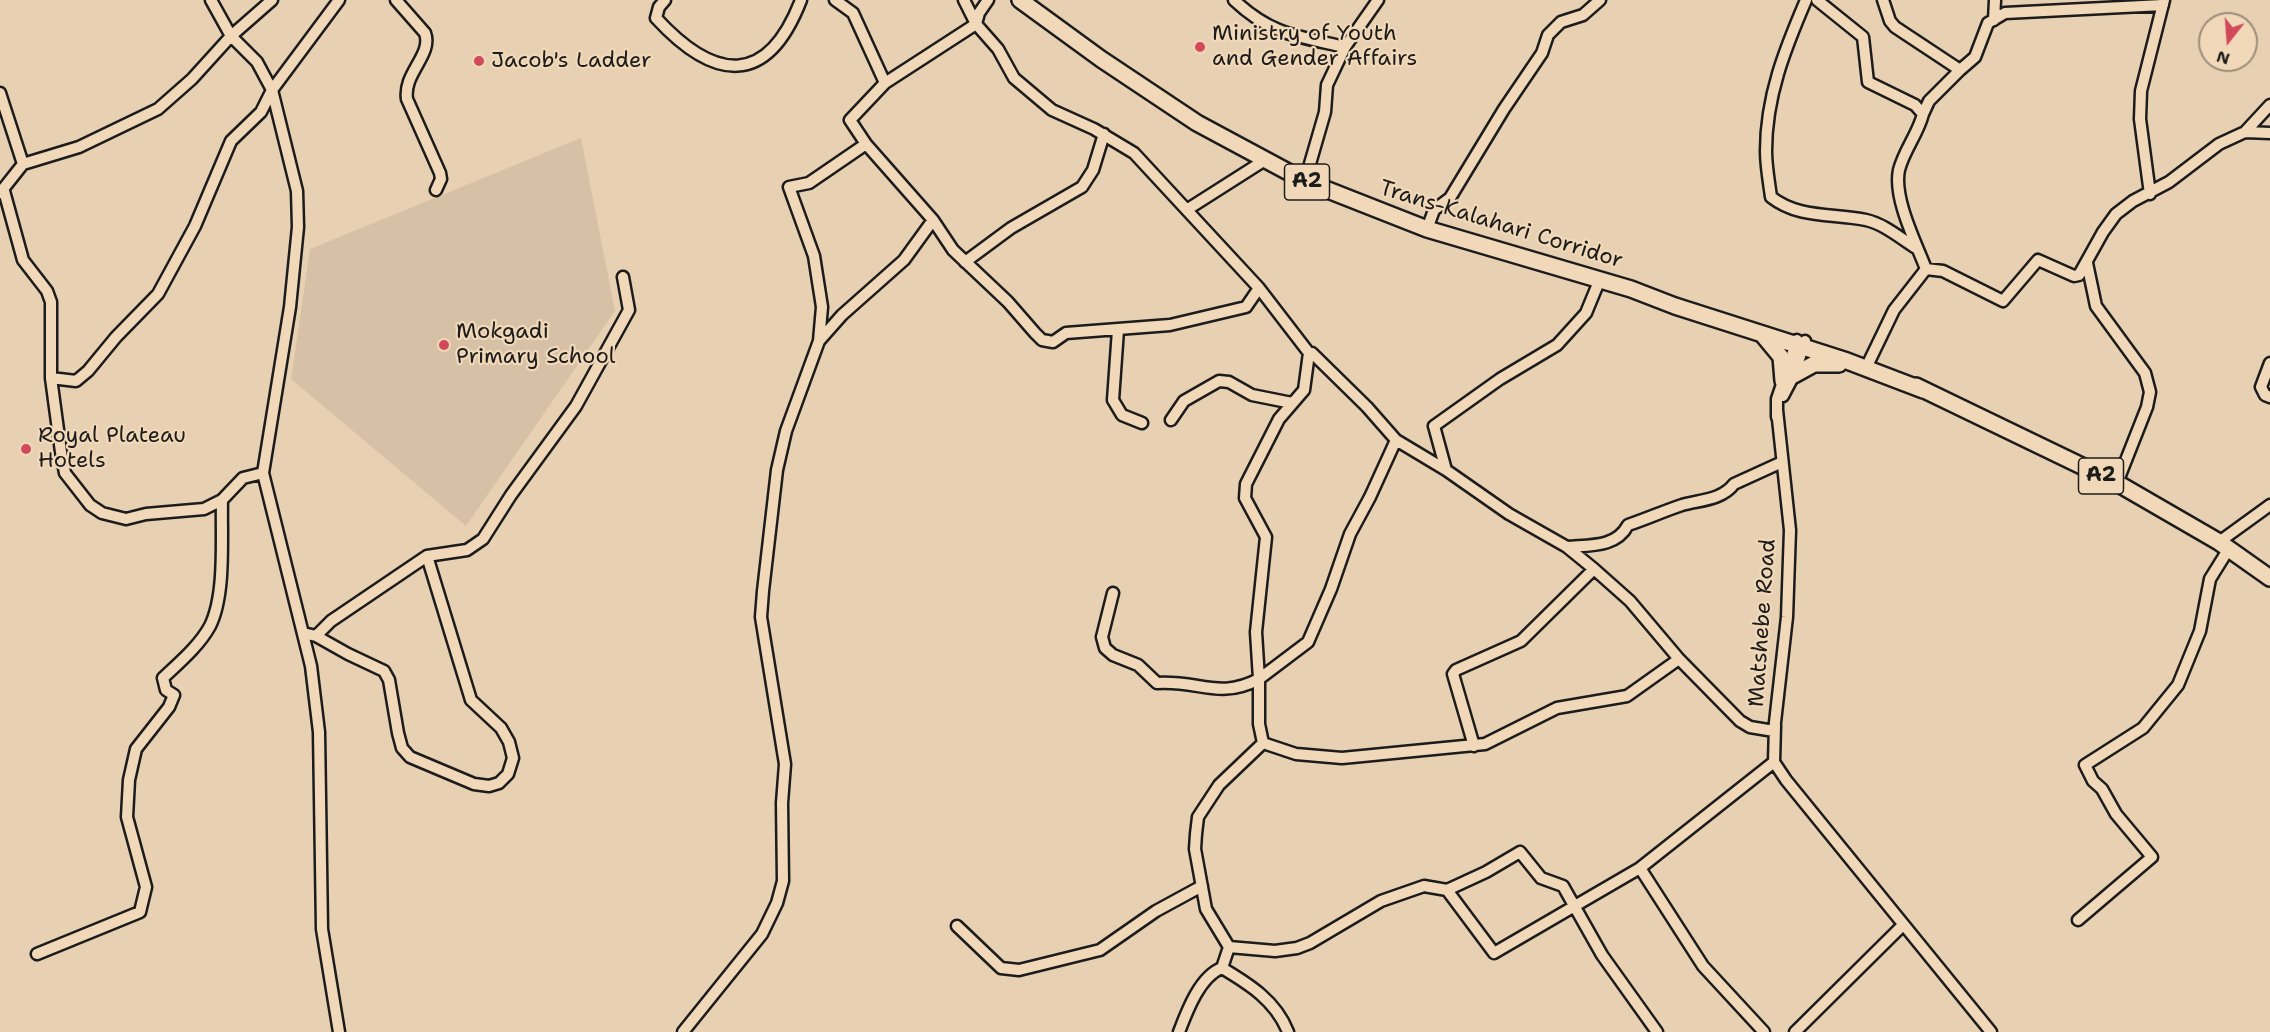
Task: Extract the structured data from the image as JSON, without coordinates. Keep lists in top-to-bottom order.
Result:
{
  "streets": {
    "highway": ["A2", "Trans-Kalahari Corridor"],
    "street": ["Matshebe Road"]
  },
  "places": [
    "Ministry of Youth and Gender Affairs",
    "Jacob's Ladder",
    "Mokgadi Primary School",
    "Royal Plateau Hotels"
  ],
  "north": "bottom"
}
